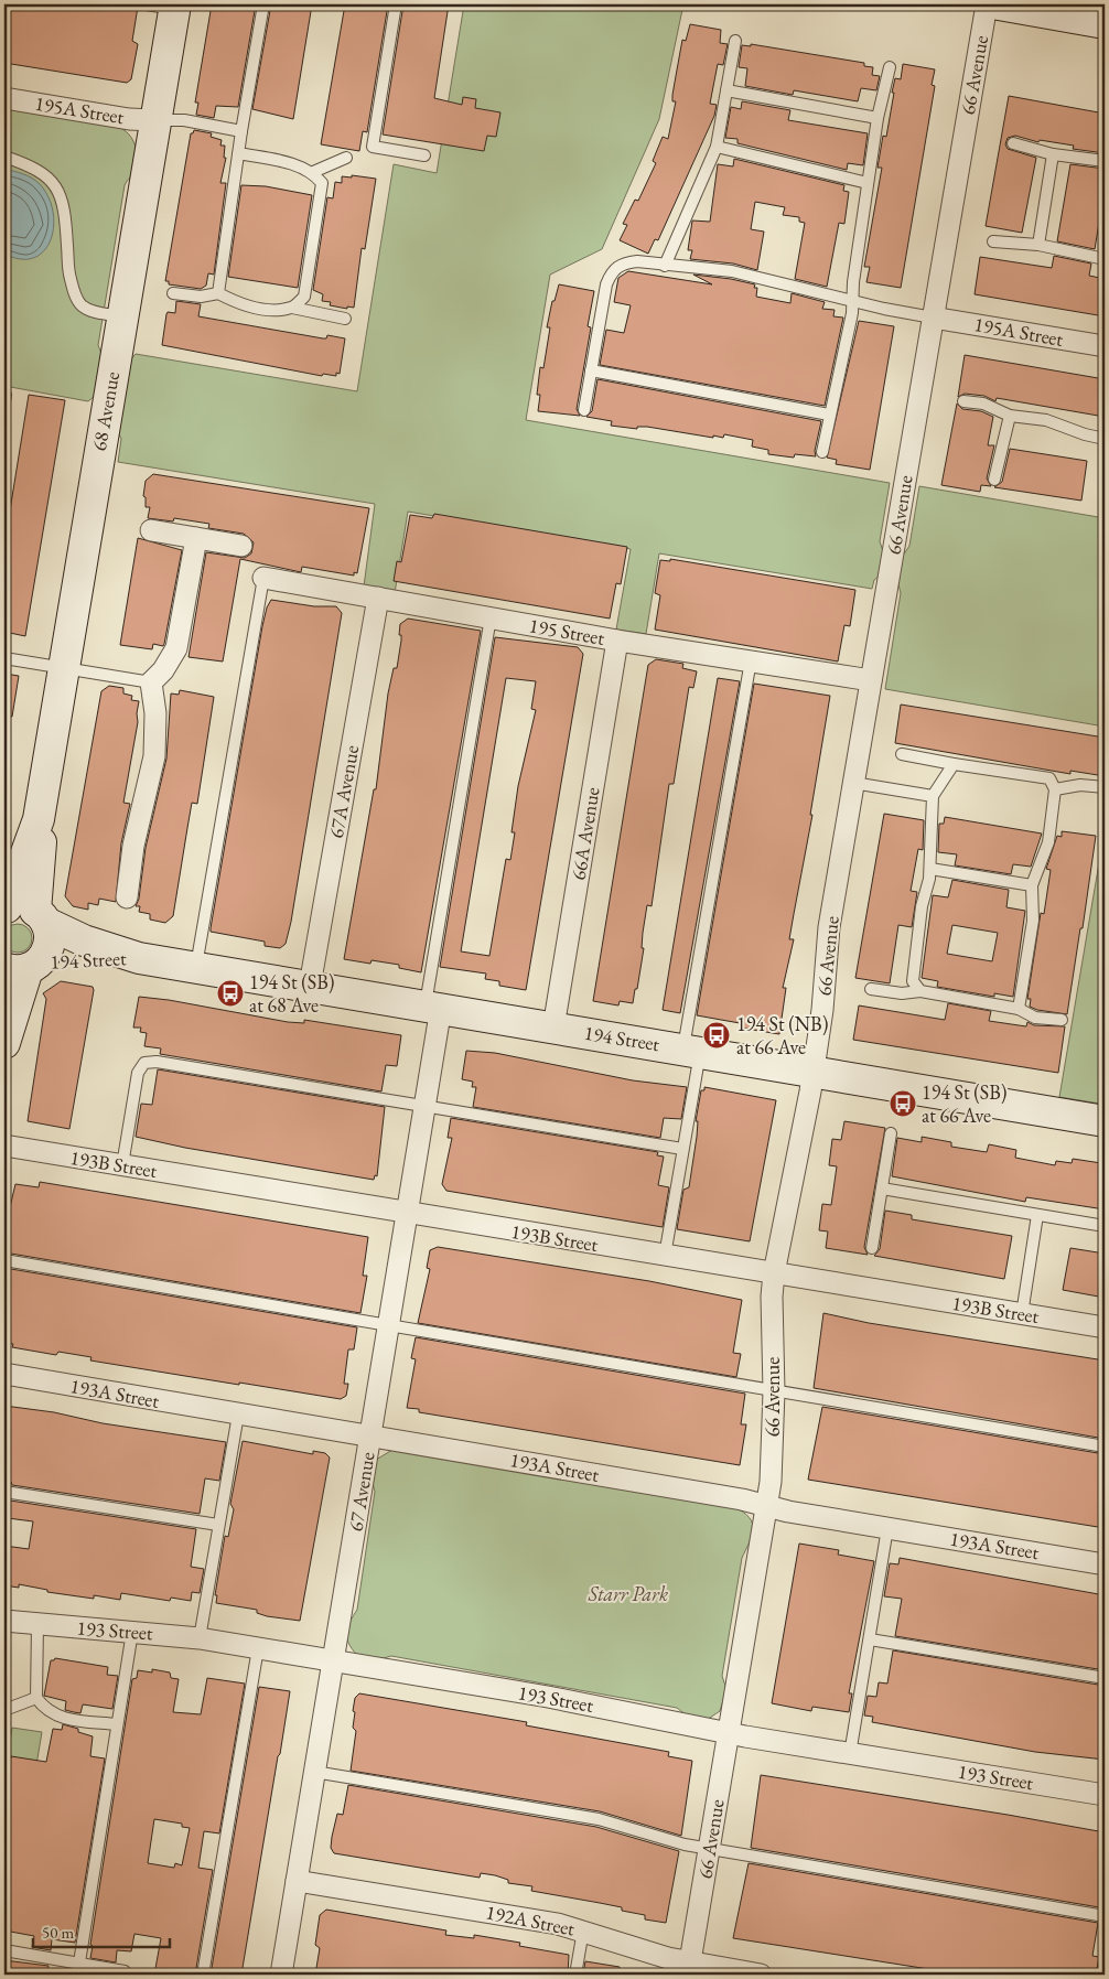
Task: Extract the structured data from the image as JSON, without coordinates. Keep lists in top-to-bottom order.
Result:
{
  "streets": {
    "street": [
      "66 Avenue",
      "195A Street",
      "68 Avenue",
      "195 Street",
      "67A Avenue",
      "66A Avenue",
      "194 Street",
      "193B Street",
      "193A Street",
      "67 Avenue",
      "193 Street",
      "192A Street"
    ]
  },
  "crossings": [
    ["66 Avenue", "195A Street"],
    ["66 Avenue", "195 Street"],
    ["66 Avenue", "194 Street"],
    ["66 Avenue", "193B Street"],
    ["66 Avenue", "193A Street"],
    ["66 Avenue", "193 Street"],
    ["66 Avenue", "192A Street"],
    ["195A Street", "68 Avenue"],
    ["68 Avenue", "194 Street"],
    ["195 Street", "67A Avenue"],
    ["195 Street", "66A Avenue"],
    ["67A Avenue", "194 Street"],
    ["66A Avenue", "194 Street"],
    ["194 Street", "67 Avenue"],
    ["193B Street", "67 Avenue"],
    ["193A Street", "67 Avenue"],
    ["67 Avenue", "193 Street"],
    ["67 Avenue", "192A Street"]
  ],
  "parks": ["Starr Park"],
  "places": {
    "bus stop": ["194 St (SB) at 68 Ave", "194 St (NB) at 66 Ave", "194 St (SB) at 66 Ave"]
  },
  "scale_bar": "50 m"
}
